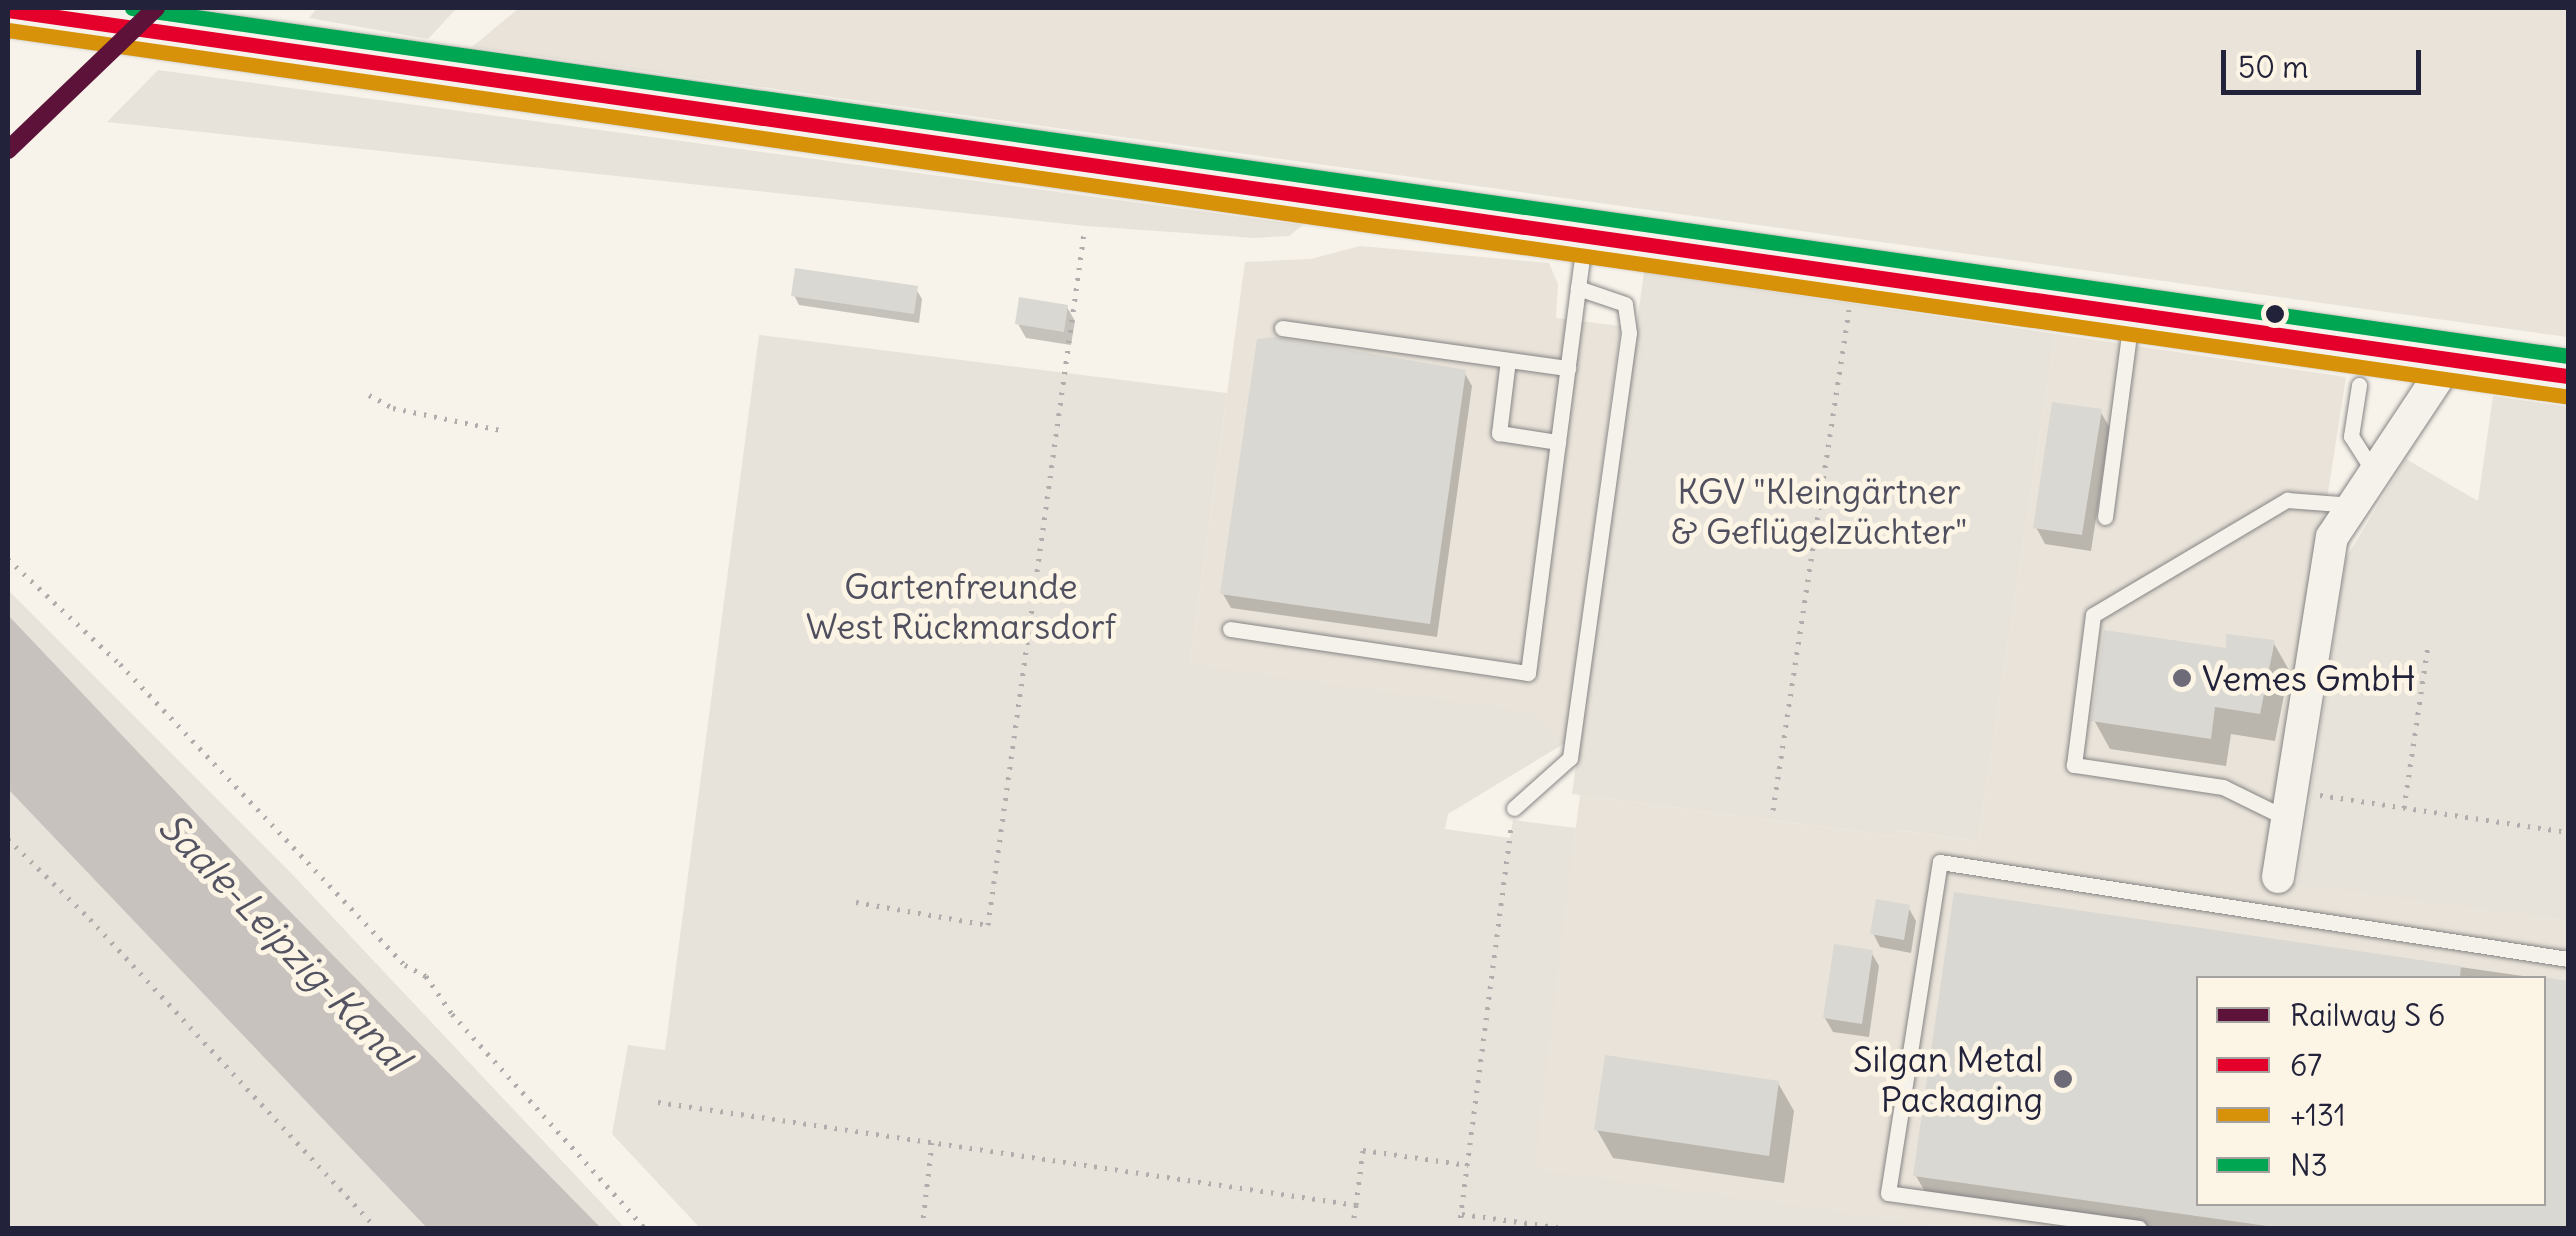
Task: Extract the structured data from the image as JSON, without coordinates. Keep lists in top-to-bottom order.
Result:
{
  "water": ["Saale-Leipzig-Kanal"],
  "parks": ["KGV \"Kleingärtner & Geflügelzüchter\"", "Gartenfreunde West Rückmarsdorf"],
  "places": ["Vemes GmbH", "Silgan Metal Packaging"],
  "lines": ["transit line N3", "transit line 67", "transit line +131"],
  "legend": [
    "Railway S 6",
    "67",
    "+131",
    "N3"
  ],
  "scale_bar": "50 m"
}
